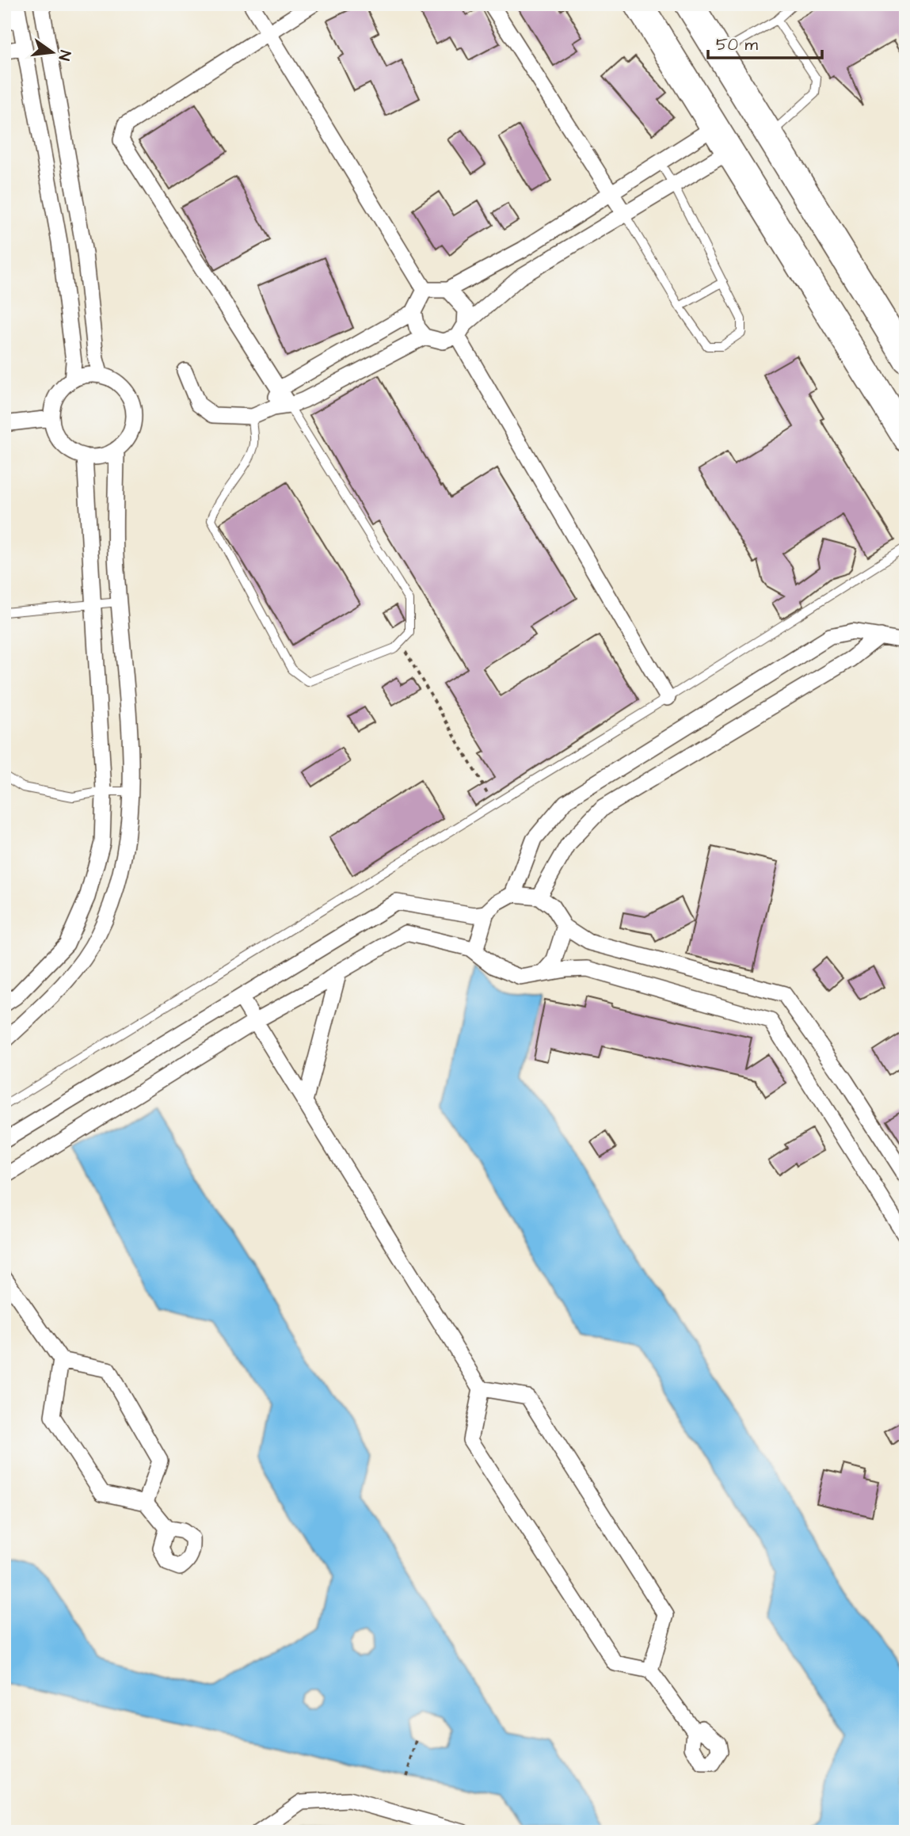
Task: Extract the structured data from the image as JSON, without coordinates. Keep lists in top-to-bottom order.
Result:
{
  "scale_bar": "50 m",
  "north": "right"
}
